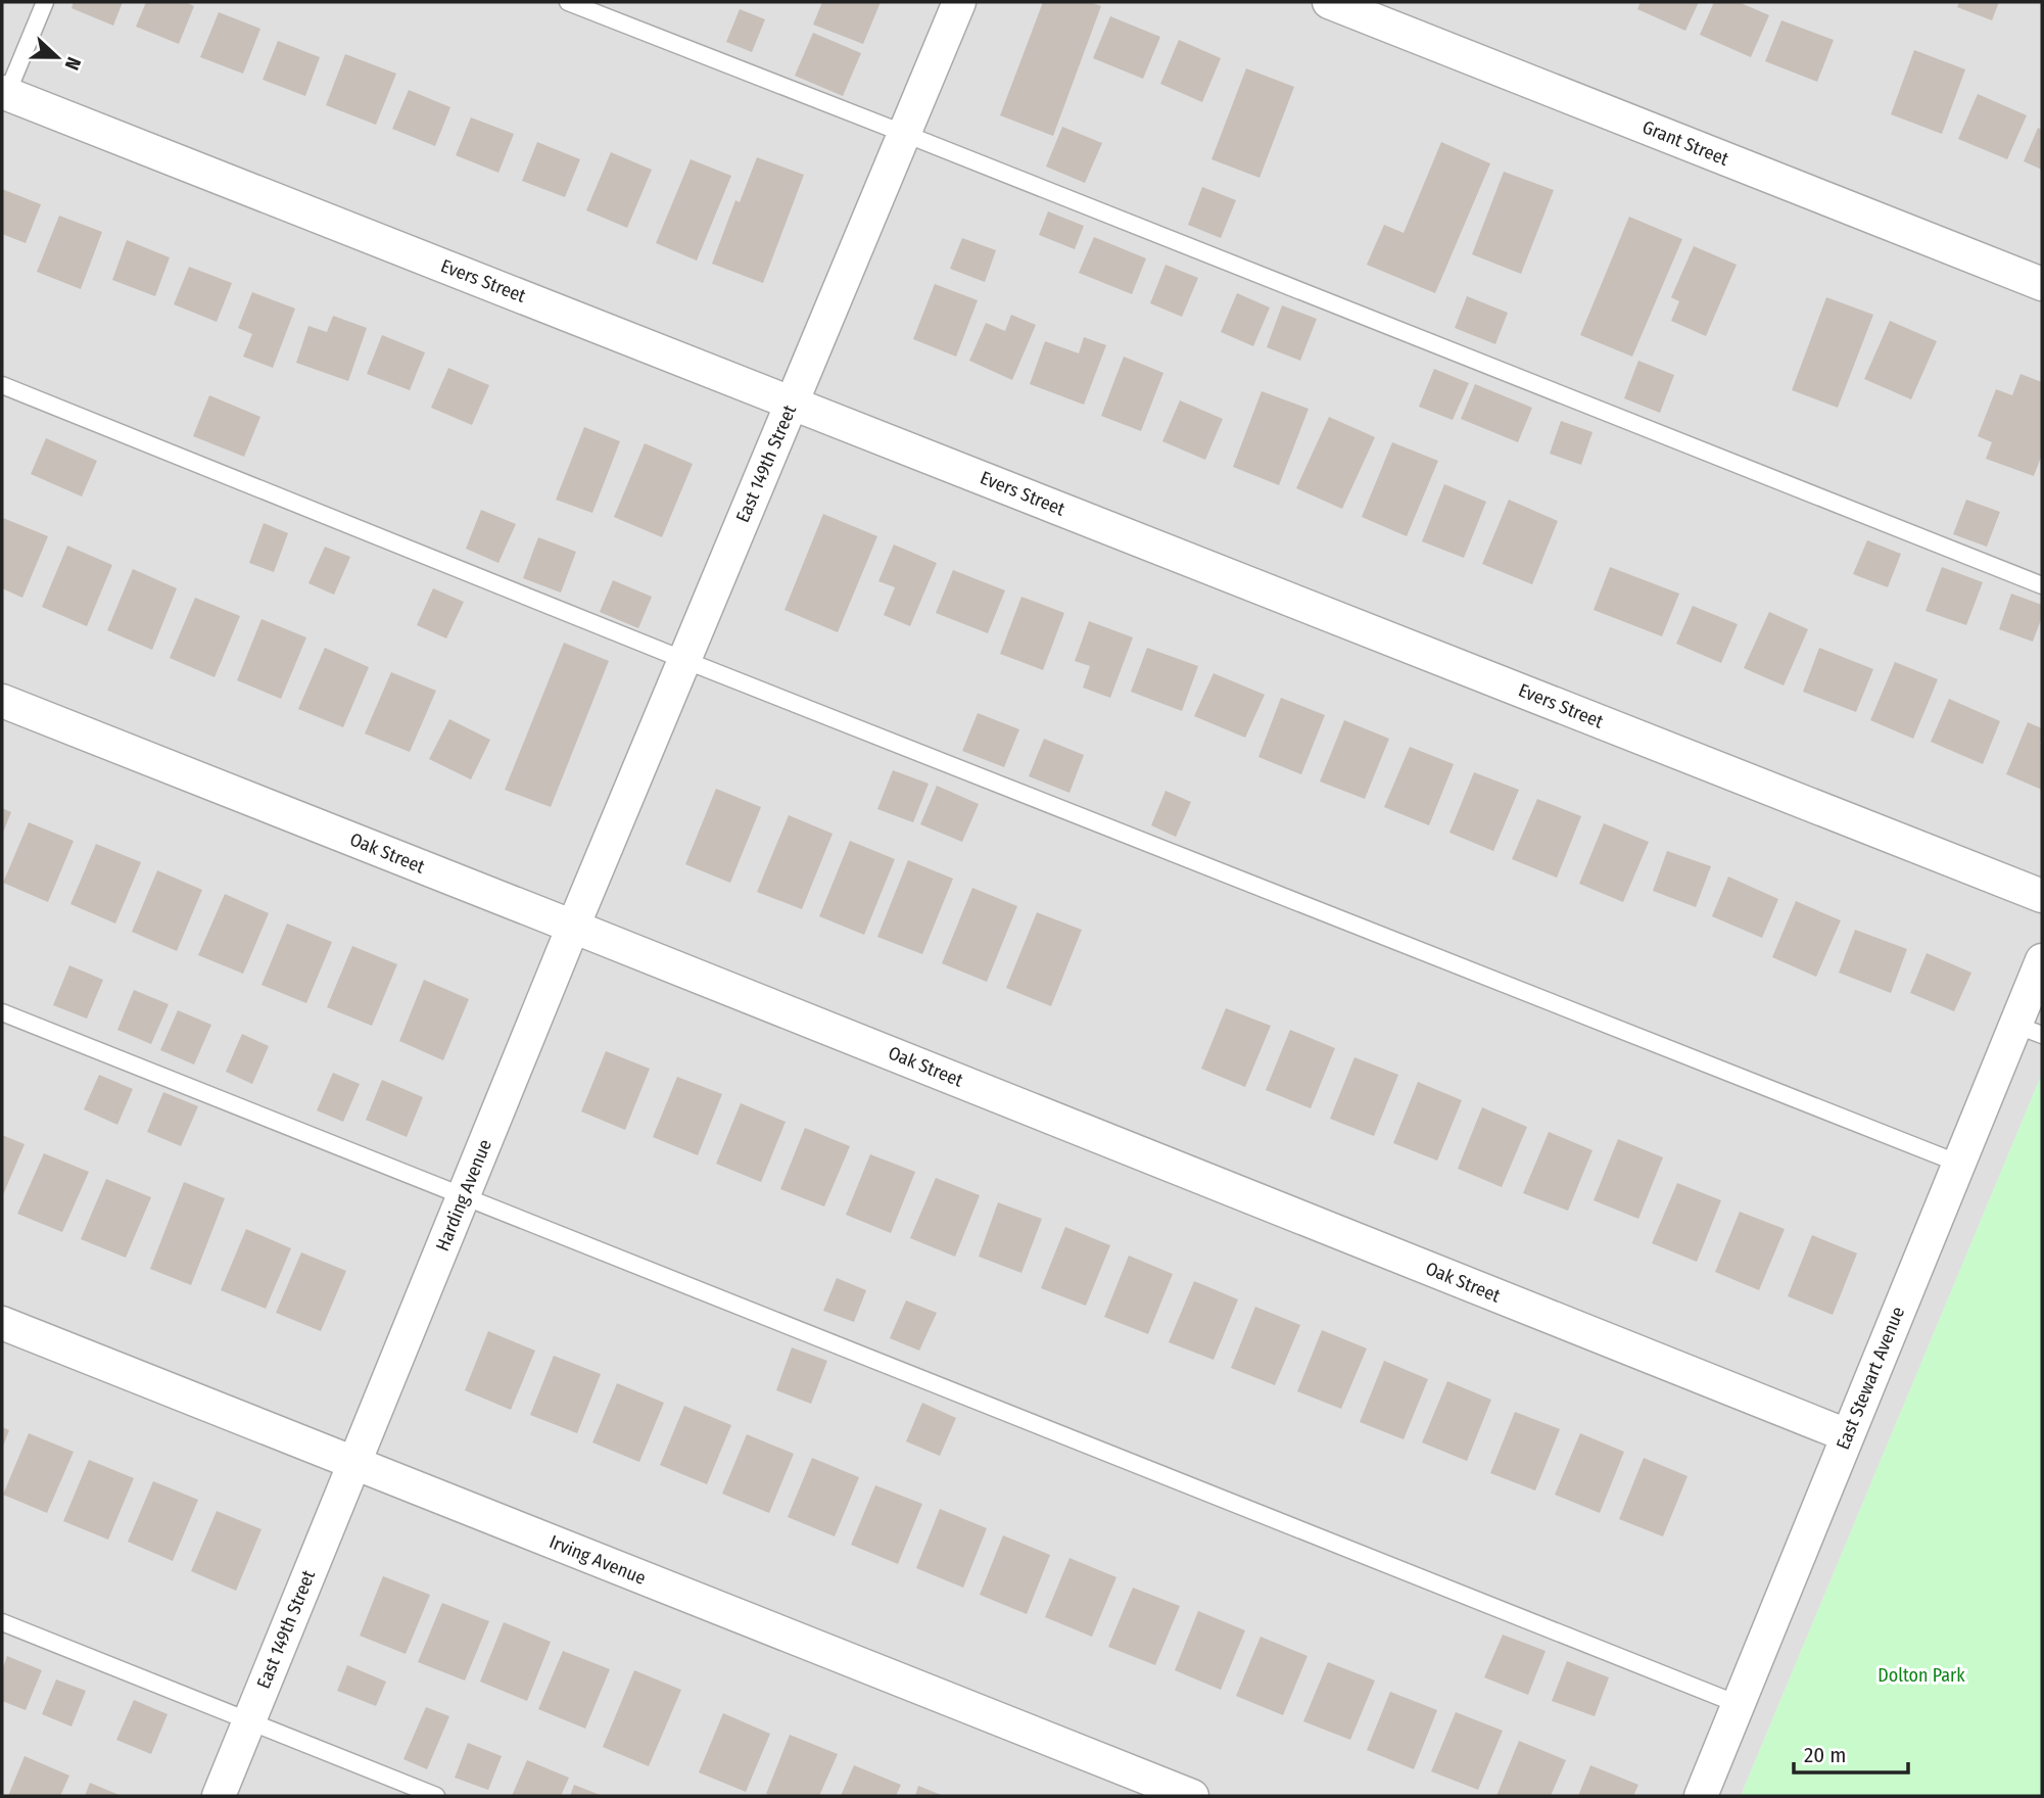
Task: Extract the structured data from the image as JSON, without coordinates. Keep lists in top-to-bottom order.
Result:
{
  "streets": {
    "street": [
      "Grant Street",
      "Evers Street",
      "East 149th Street",
      "Oak Street",
      "Harding Avenue",
      "East Stewart Avenue",
      "Irving Avenue"
    ]
  },
  "crossings": [
    ["Evers Street", "East 149th Street"],
    ["East 149th Street", "Oak Street"],
    ["East 149th Street", "Harding Avenue"],
    ["East 149th Street", "Irving Avenue"],
    ["Oak Street", "Harding Avenue"],
    ["Oak Street", "East Stewart Avenue"],
    ["Harding Avenue", "Irving Avenue"]
  ],
  "parks": ["Dolton Park"],
  "scale_bar": "20 m",
  "north": "right"
}
